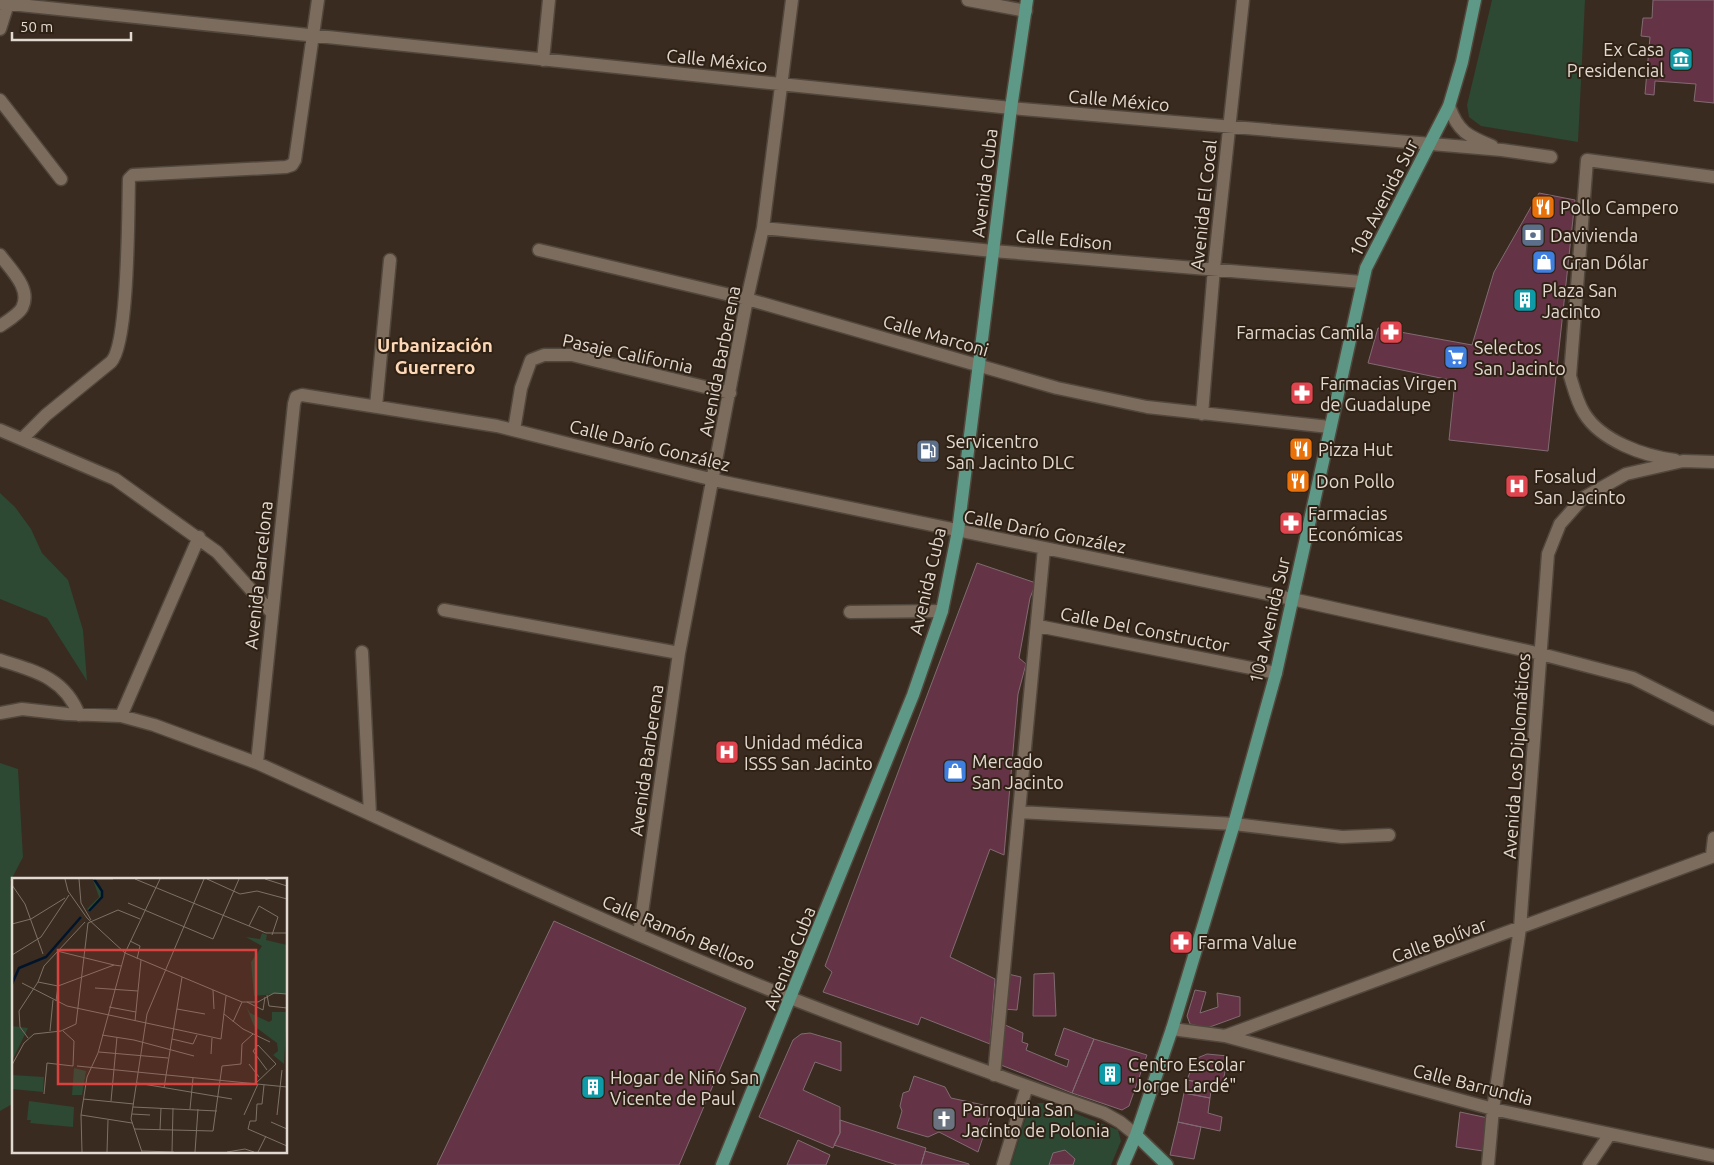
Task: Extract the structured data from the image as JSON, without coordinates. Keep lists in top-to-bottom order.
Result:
{
  "streets": {
    "main road": ["Avenida Cuba", "10a Avenida Sur", "Calle Ramón Belloso"],
    "street": [
      "Calle México",
      "Avenida El Cocal",
      "Calle Edison",
      "Calle Marconi",
      "Pasaje California",
      "Avenida Barberena",
      "Calle Darío González",
      "Avenida Barcelona",
      "Calle Del Constructor",
      "Avenida Los Diplomáticos",
      "Calle Bolívar",
      "Calle Barrundia"
    ]
  },
  "crossings": [
    ["Calle México", "Avenida Cuba"],
    ["Calle México", "10a Avenida Sur"],
    ["Calle México", "Avenida El Cocal"],
    ["Calle México", "Avenida Barberena"],
    ["Avenida Cuba", "Calle Edison"],
    ["Avenida Cuba", "Calle Marconi"],
    ["Avenida Cuba", "Calle Darío González"],
    ["Avenida Cuba", "Calle Ramón Belloso"],
    ["10a Avenida Sur", "Calle Edison"],
    ["10a Avenida Sur", "Calle Marconi"],
    ["10a Avenida Sur", "Calle Darío González"],
    ["10a Avenida Sur", "Calle Del Constructor"],
    ["10a Avenida Sur", "Calle Ramón Belloso"],
    ["10a Avenida Sur", "Calle Bolívar"],
    ["Avenida El Cocal", "Calle Edison"],
    ["Avenida El Cocal", "Calle Marconi"],
    ["Calle Edison", "Avenida Barberena"],
    ["Calle Marconi", "Avenida Barberena"],
    ["Pasaje California", "Avenida Barberena"],
    ["Pasaje California", "Calle Darío González"],
    ["Avenida Barberena", "Calle Darío González"],
    ["Avenida Barberena", "Calle Ramón Belloso"],
    ["Calle Darío González", "Avenida Barcelona"],
    ["Calle Darío González", "Avenida Los Diplomáticos"],
    ["Avenida Barcelona", "Calle Ramón Belloso"],
    ["Avenida Los Diplomáticos", "Calle Bolívar"],
    ["Avenida Los Diplomáticos", "Calle Barrundia"],
    ["Calle Bolívar", "Calle Barrundia"]
  ],
  "districts": ["Urbanización Guerrero"],
  "places": {
    "museum": ["Ex Casa Presidencial"],
    "restaurant": ["Pollo Campero", "Pizza Hut", "Don Pollo"],
    "bank": ["Davivienda"],
    "shop": ["Gran Dólar", "Mercado San Jacinto"],
    "building": ["Plaza San Jacinto", "Centro Escolar \"Jorge Lardé\"", "Hogar de Niño San Vicente de Paul"],
    "pharmacy": [
      "Farmacias Camila",
      "Farmacias Virgen de Guadalupe",
      "Farmacias Económicas",
      "Farma Value"
    ],
    "supermarket": ["Selectos San Jacinto"],
    "fuel station": ["Servicentro San Jacinto DLC"],
    "hospital": ["Fosalud San Jacinto", "Unidad médica ISSS San Jacinto"],
    "church": ["Parroquia San Jacinto de Polonia"]
  },
  "scale_bar": "50 m"
}
